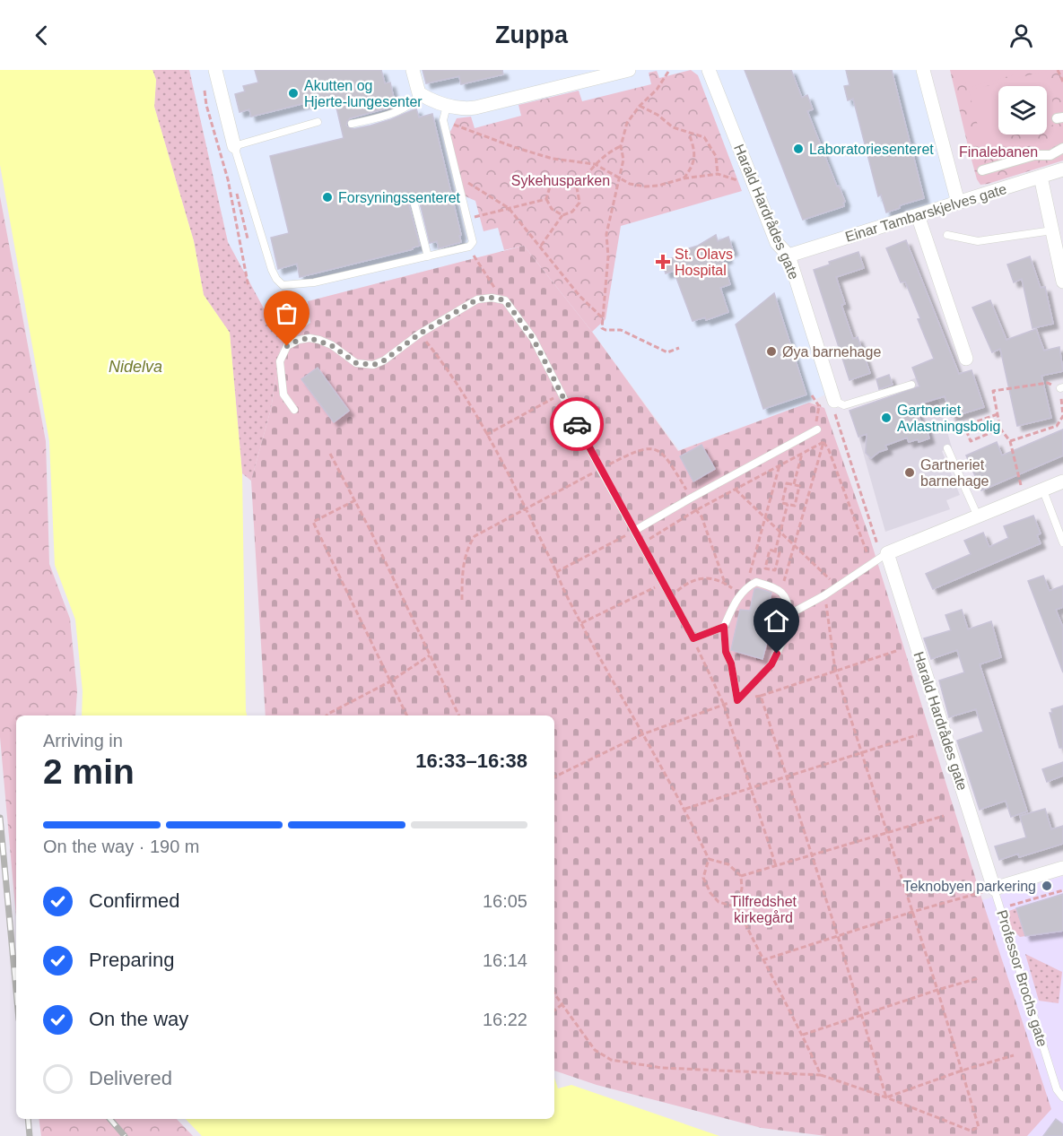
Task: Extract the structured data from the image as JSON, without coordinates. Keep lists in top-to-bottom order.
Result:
{
  "streets": {
    "street": ["Harald Hardrådes gate", "Einar Tambarskjelves gate"],
    "lane": ["Professor Brochs gate"]
  },
  "crossings": [
    ["Harald Hardrådes gate", "Einar Tambarskjelves gate"],
    ["Harald Hardrådes gate", "Professor Brochs gate"]
  ],
  "water": ["Nidelva"],
  "parks": ["Finalebanen", "Sykehusparken", "Tilfredshet kirkegård"],
  "places": {
    "other": [
      "Akutten og Hjerte-lungesenter",
      "Laboratoriesenteret",
      "Forsyningssenteret",
      "Øya barnehage",
      "Gartneriet Avlastningsbolig",
      "Gartneriet barnehage",
      "Teknobyen parkering"
    ],
    "health": ["St. Olavs Hospital"]
  },
  "page": {
    "header": "Zuppa",
    "heading": ["2 min", "Arriving in", "16:33–16:38"],
    "bar": "On the way · 190 m",
    "list": [
      ["Confirmed", "16:05"],
      ["Preparing", "16:14"],
      ["On the way", "16:22"],
      "Delivered"
    ]
  }
}
